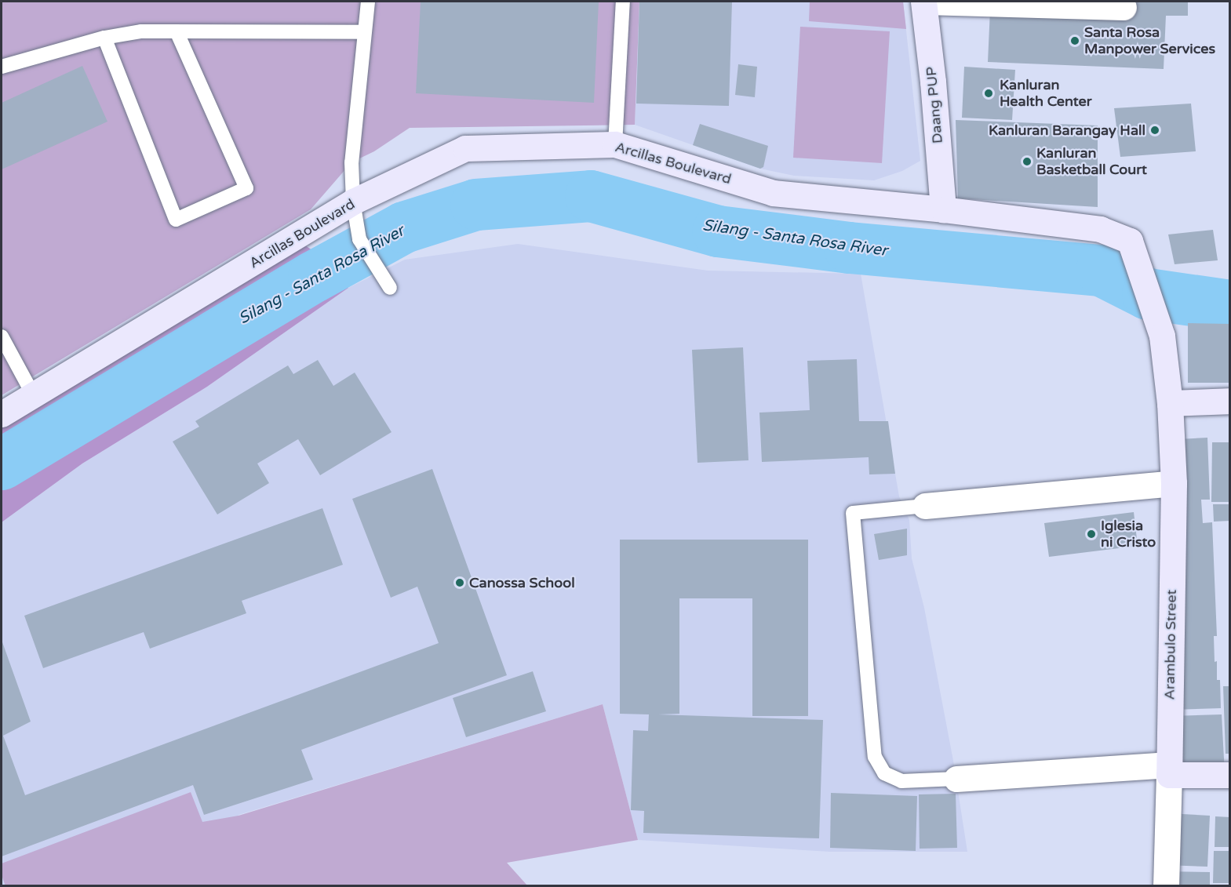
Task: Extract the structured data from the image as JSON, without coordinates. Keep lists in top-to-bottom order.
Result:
{
  "streets": {
    "main road": ["Daang PUP", "Arcillas Boulevard", "Arambulo Street"]
  },
  "crossings": [
    ["Daang PUP", "Arcillas Boulevard"],
    ["Arcillas Boulevard", "Arambulo Street"]
  ],
  "water": ["Silang - Santa Rosa River"],
  "places": [
    "Santa Rosa Manpower Services",
    "Kanluran Health Center",
    "Kanluran Barangay Hall",
    "Kanluran Basketball Court",
    "Iglesia ni Cristo",
    "Canossa School"
  ]
}
